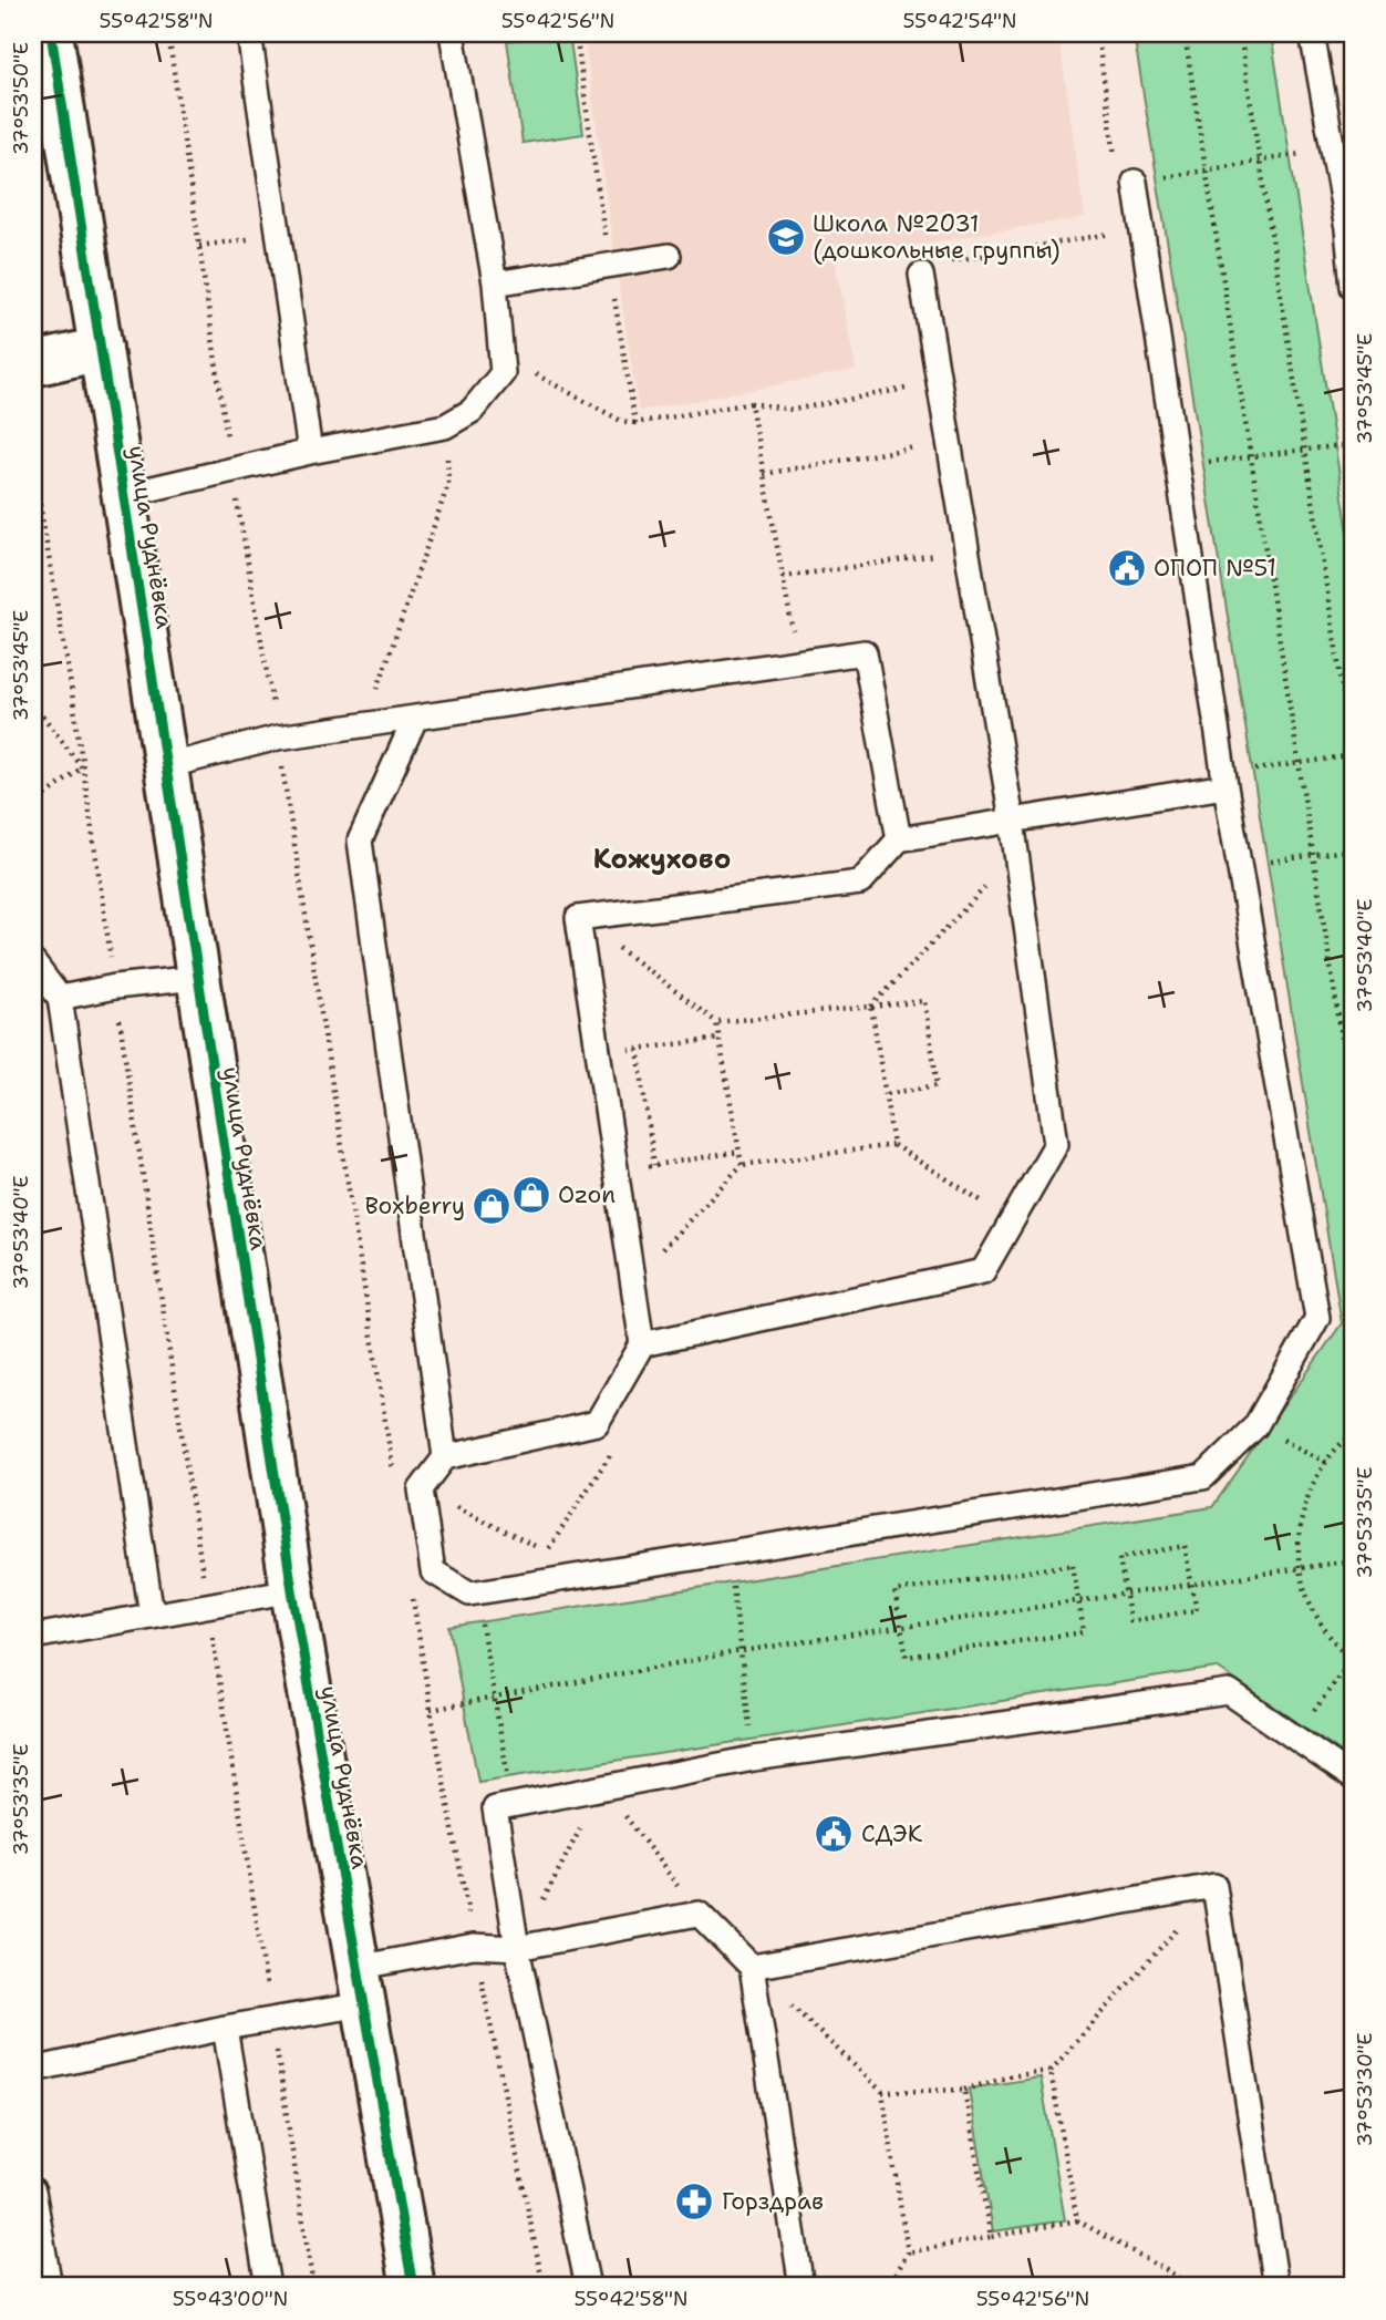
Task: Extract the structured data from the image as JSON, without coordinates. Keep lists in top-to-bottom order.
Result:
{
  "streets": {
    "street": ["улица Руднёвка"]
  },
  "districts": ["Кожухово"],
  "places": {
    "school or university": ["Школа №2031 (дошкольные группы)"],
    "public building": ["ОПОП №51", "СДЭК"],
    "shop": ["Ozon", "Boxberry"],
    "pharmacy": ["Горздрав"]
  },
  "coordinates": [
    "55°42'58\"N",
    "55°42'56\"N",
    "55°42'54\"N",
    "37°53'50\"E",
    "37°53'45\"E",
    "37°53'40\"E",
    "37°53'35\"E",
    "37°53'30\"E",
    "55°43'00\"N"
  ]
}
